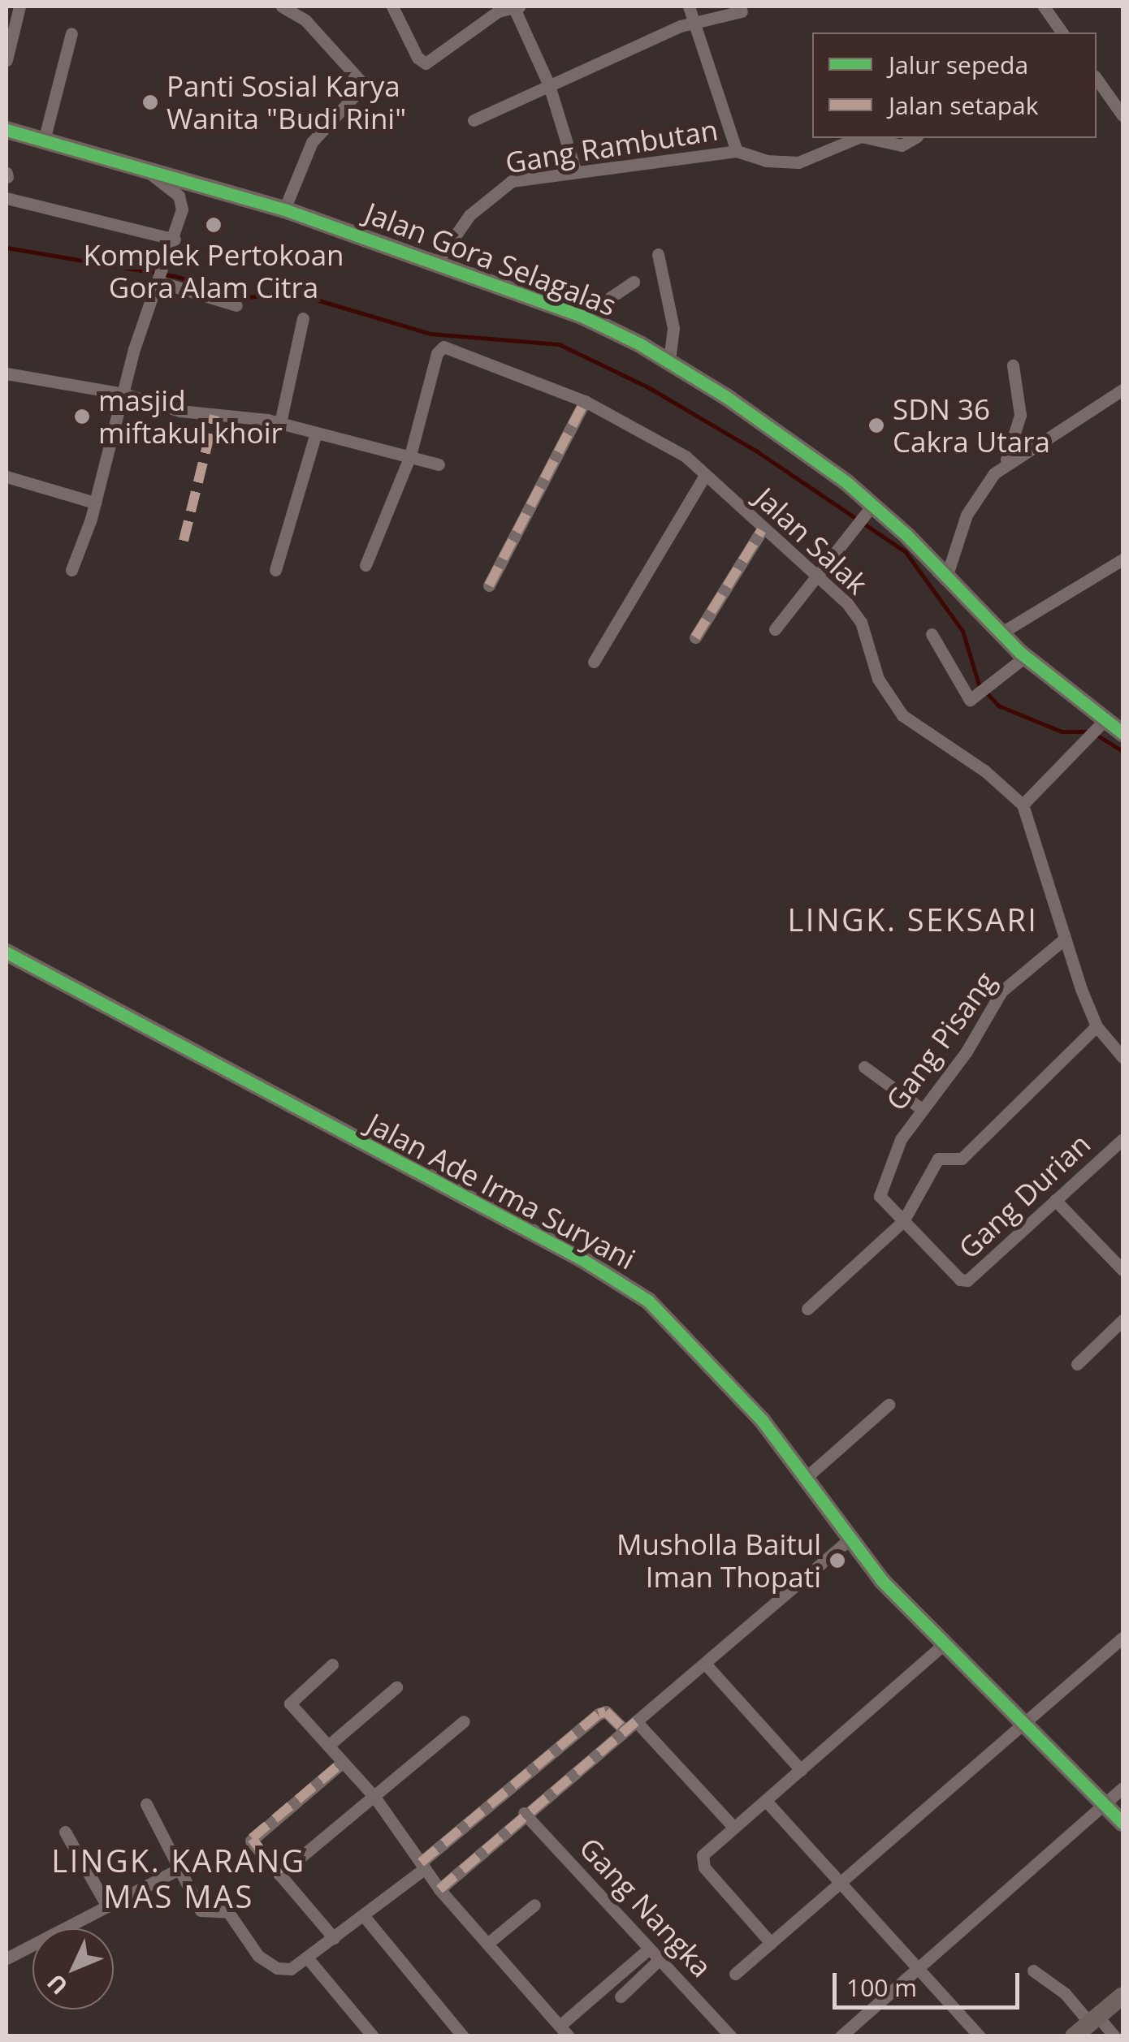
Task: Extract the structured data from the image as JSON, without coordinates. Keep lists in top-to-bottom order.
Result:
{
  "streets": {
    "street": [
      "Gang Rambutan",
      "Jalan Gora Selagalas",
      "Jalan Salak",
      "Gang Pisang",
      "Jalan Ade Irma Suryani",
      "Gang Durian",
      "Gang Nangka"
    ]
  },
  "crossings": [
    ["Gang Rambutan", "Jalan Gora Selagalas"],
    ["Gang Pisang", "Gang Durian"]
  ],
  "districts": ["LINGK. SEKSARI", "LINGK. KARANG MAS MAS"],
  "places": [
    "Panti Sosial Karya Wanita \"Budi Rini\"",
    "Komplek Pertokoan Gora Alam Citra",
    "masjid miftakul khoir",
    "SDN 36 Cakra Utara",
    "Musholla Baitul Iman Thopati"
  ],
  "legend": ["Jalur sepeda", "Jalan setapak"],
  "scale_bar": "100 m",
  "north": "bottom left"
}
